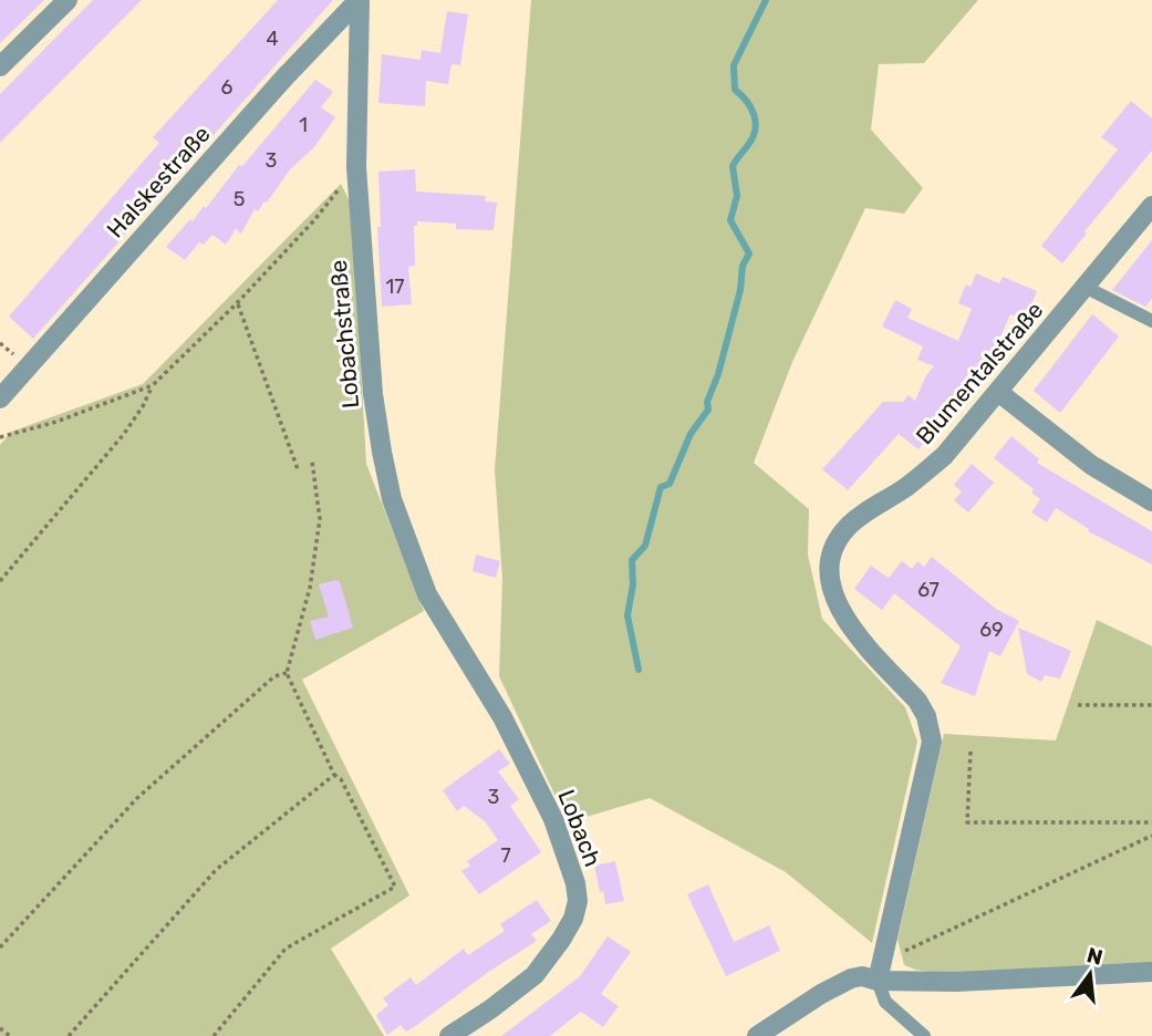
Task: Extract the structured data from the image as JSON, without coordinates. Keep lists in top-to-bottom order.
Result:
{
  "streets": {
    "street": [
      "Halskestraße",
      "Lobachstraße",
      "Blumentalstraße",
      "Lobach"
    ]
  },
  "crossings": [
    ["Halskestraße", "Lobachstraße"],
    ["Lobachstraße", "Lobach"]
  ],
  "house_numbers": [
    "4",
    "6",
    "1",
    "3",
    "5",
    "17",
    "67",
    "69",
    "3",
    "7"
  ],
  "north": "top"
}
